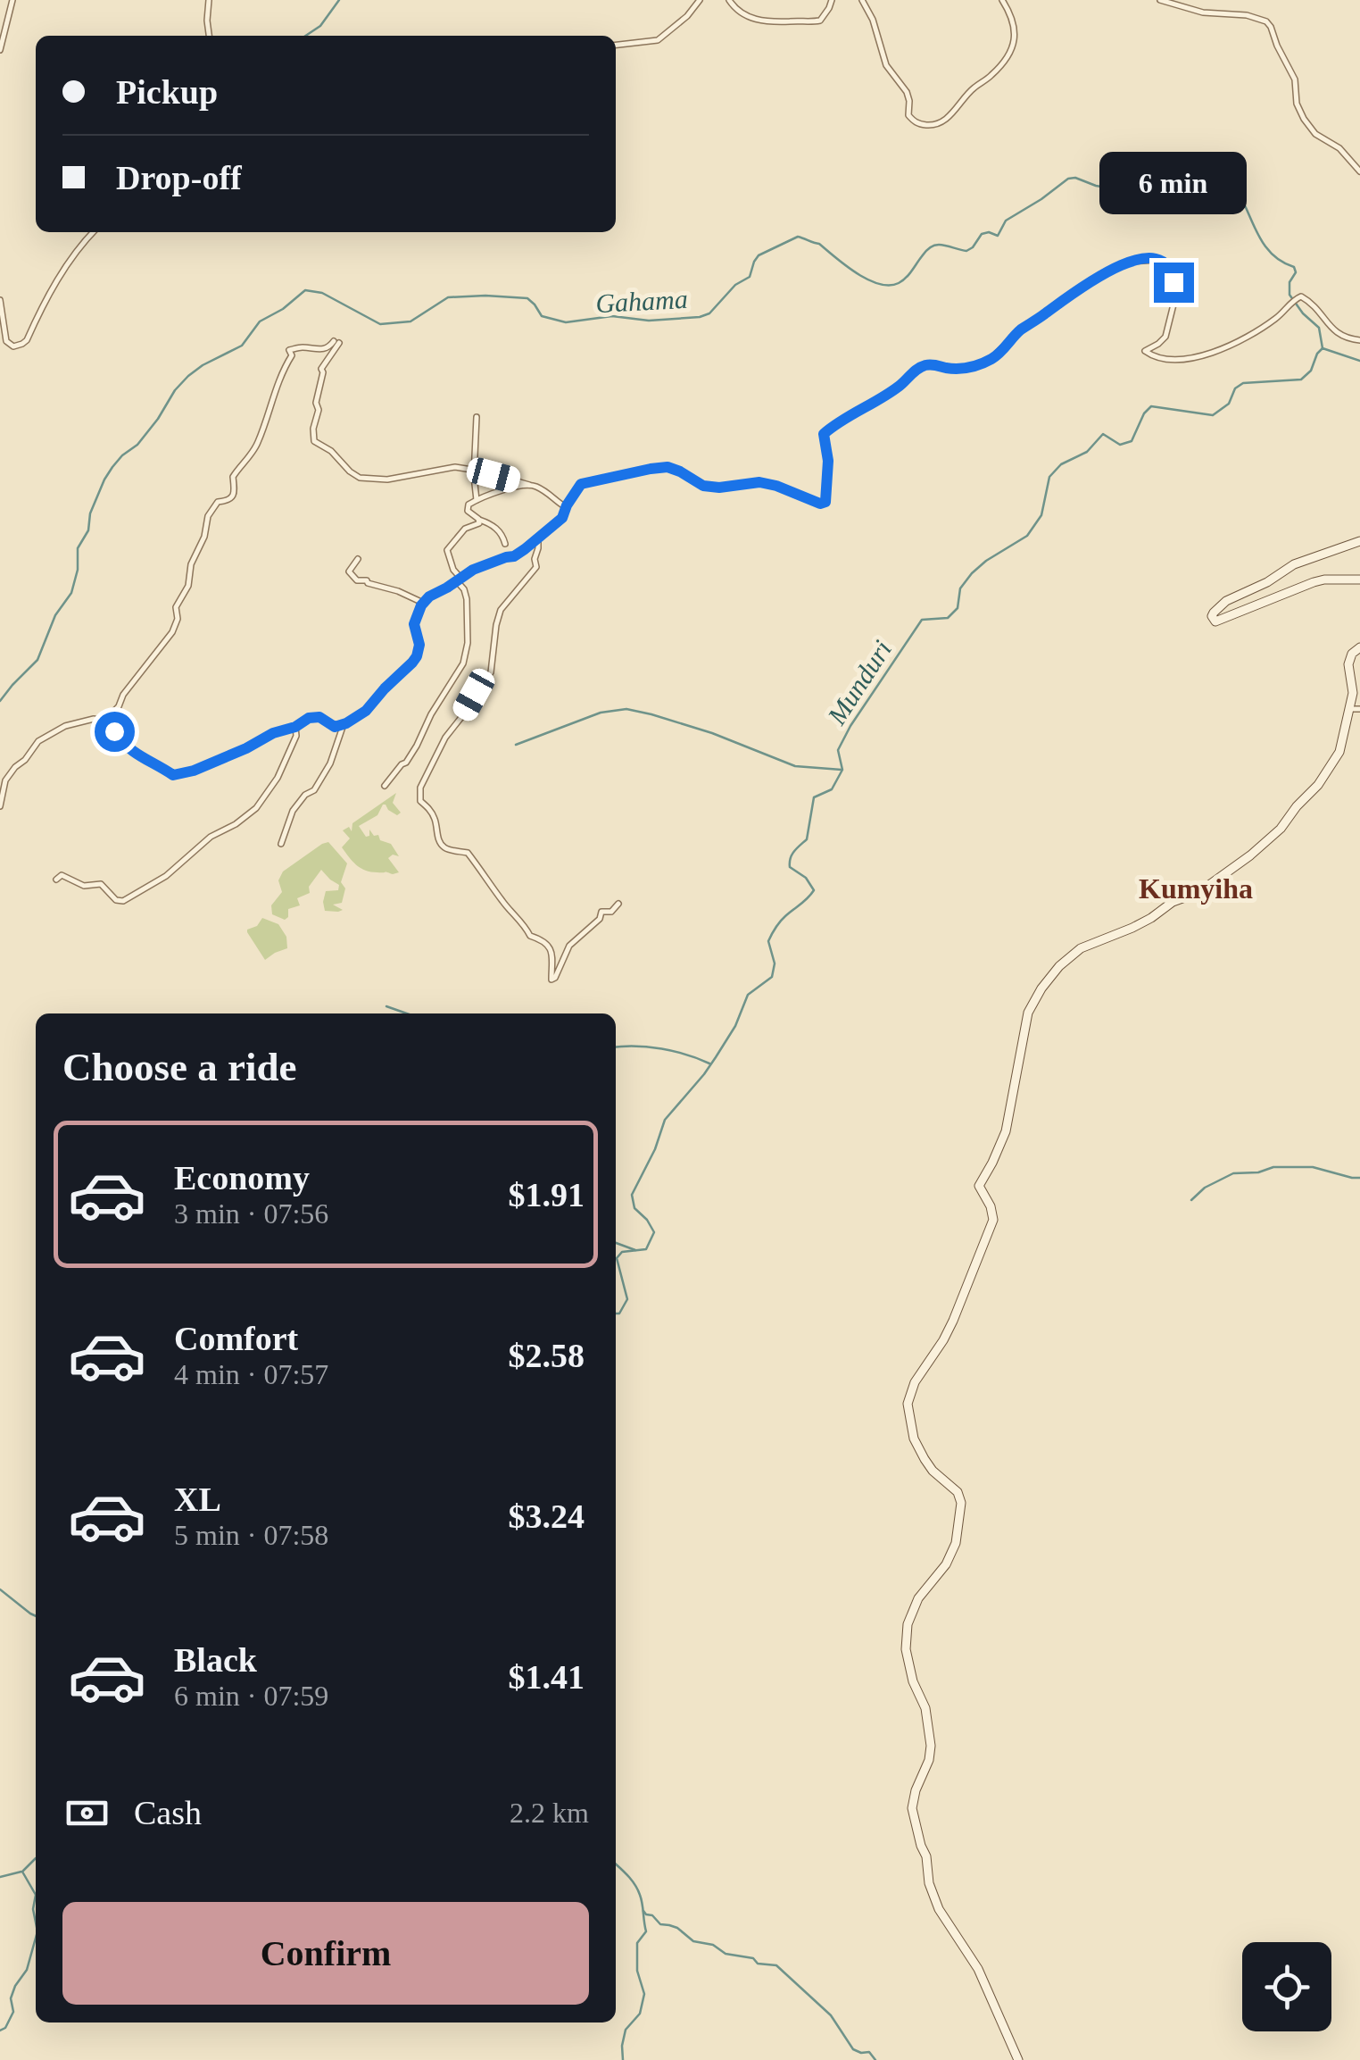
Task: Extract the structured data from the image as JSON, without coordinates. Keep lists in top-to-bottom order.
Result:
{
  "districts": ["Kumyiha"],
  "water": ["Gahama", "Munduri"],
  "page": {
    "banner": ["Pickup", "Drop-off"],
    "bubble": "6 min",
    "heading": "Choose a ride",
    "list": [
      {
        "name": "Economy",
        "note": "3 min · 07:56",
        "value": "$1.91"
      },
      {
        "name": "Comfort",
        "note": "4 min · 07:57",
        "value": "$2.58"
      },
      {
        "name": "XL",
        "note": "5 min · 07:58",
        "value": "$3.24"
      },
      {
        "name": "Black",
        "note": "6 min · 07:59",
        "value": "$1.41"
      }
    ],
    "pay": ["Cash", "2.2 km"],
    "buttons": "Confirm"
  }
}
